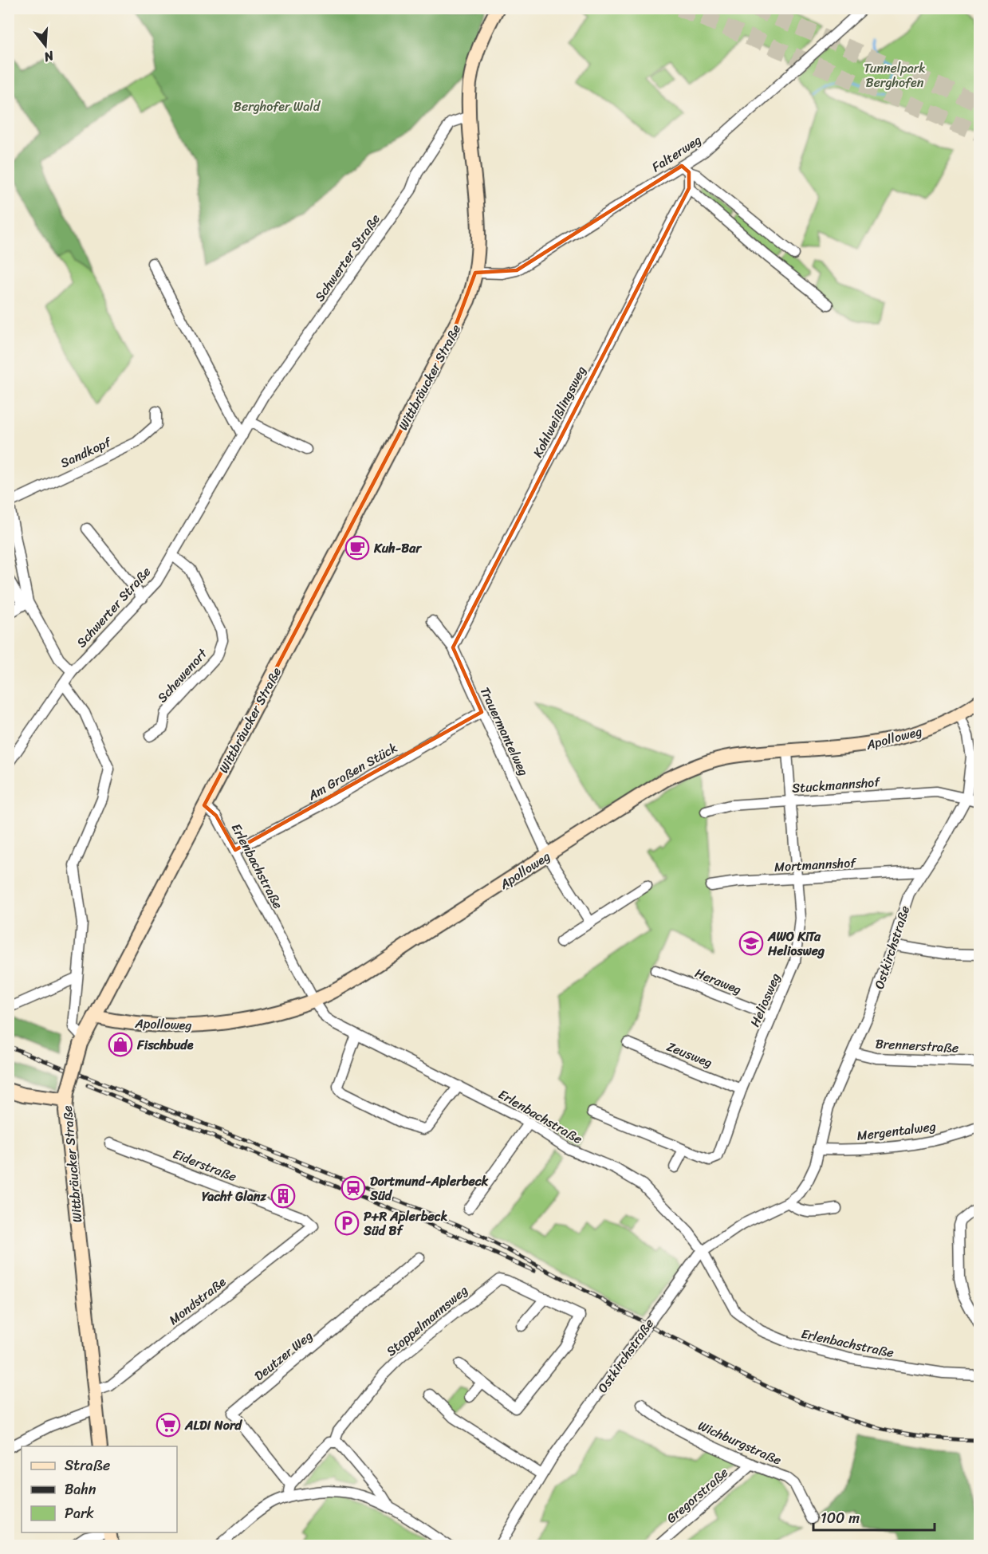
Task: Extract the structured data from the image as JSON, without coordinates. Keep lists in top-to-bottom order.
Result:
{
  "streets": {
    "main road": ["Wittbräucker Straße", "Apolloweg"],
    "street": [
      "Falterweg",
      "Schwerter Straße",
      "Kohlweißlingsweg",
      "Sandkopf",
      "Schewenort",
      "Trauermantelweg",
      "Am Großen Stück",
      "Stuckmannshof",
      "Mortmannshof",
      "Erlenbachstraße",
      "Ostkirchstraße",
      "Heraweg",
      "Heliosweg",
      "Brennerstraße",
      "Zeusweg",
      "Mergentalweg",
      "Eiderstraße",
      "Mondstraße",
      "Stoppelmannsweg",
      "Deutzer Weg",
      "Wichburgstraße",
      "Gregorstraße"
    ]
  },
  "crossings": [
    ["Falterweg", "Wittbräucker Straße"],
    ["Schwerter Straße", "Wittbräucker Straße"],
    ["Schwerter Straße", "Schewenort"],
    ["Wittbräucker Straße", "Apolloweg"],
    ["Wittbräucker Straße", "Erlenbachstraße"],
    ["Wittbräucker Straße", "Mondstraße"],
    ["Kohlweißlingsweg", "Trauermantelweg"],
    ["Trauermantelweg", "Apolloweg"],
    ["Trauermantelweg", "Am Großen Stück"],
    ["Apolloweg", "Erlenbachstraße"],
    ["Apolloweg", "Ostkirchstraße"],
    ["Apolloweg", "Heliosweg"],
    ["Am Großen Stück", "Erlenbachstraße"],
    ["Stuckmannshof", "Ostkirchstraße"],
    ["Stuckmannshof", "Heliosweg"],
    ["Mortmannshof", "Ostkirchstraße"],
    ["Mortmannshof", "Heliosweg"],
    ["Erlenbachstraße", "Ostkirchstraße"],
    ["Ostkirchstraße", "Brennerstraße"],
    ["Ostkirchstraße", "Mergentalweg"],
    ["Heraweg", "Heliosweg"],
    ["Heliosweg", "Zeusweg"],
    ["Eiderstraße", "Mondstraße"],
    ["Stoppelmannsweg", "Deutzer Weg"],
    ["Wichburgstraße", "Gregorstraße"]
  ],
  "parks": ["Tunnelpark Berghofen", "Berghofer Wald"],
  "places": {
    "cafe": ["Kuh-Bar"],
    "school or university": ["AWO KiTa Heliosweg"],
    "shop": ["Fischbude"],
    "station": ["Dortmund-Aplerbeck Süd"],
    "building": ["Yacht Glanz"],
    "parking": ["P+R Aplerbeck Süd Bf"],
    "supermarket": ["ALDI Nord"]
  },
  "legend": ["Straße", "Bahn", "Park"],
  "scale_bar": "100 m",
  "north": "bottom"
}
